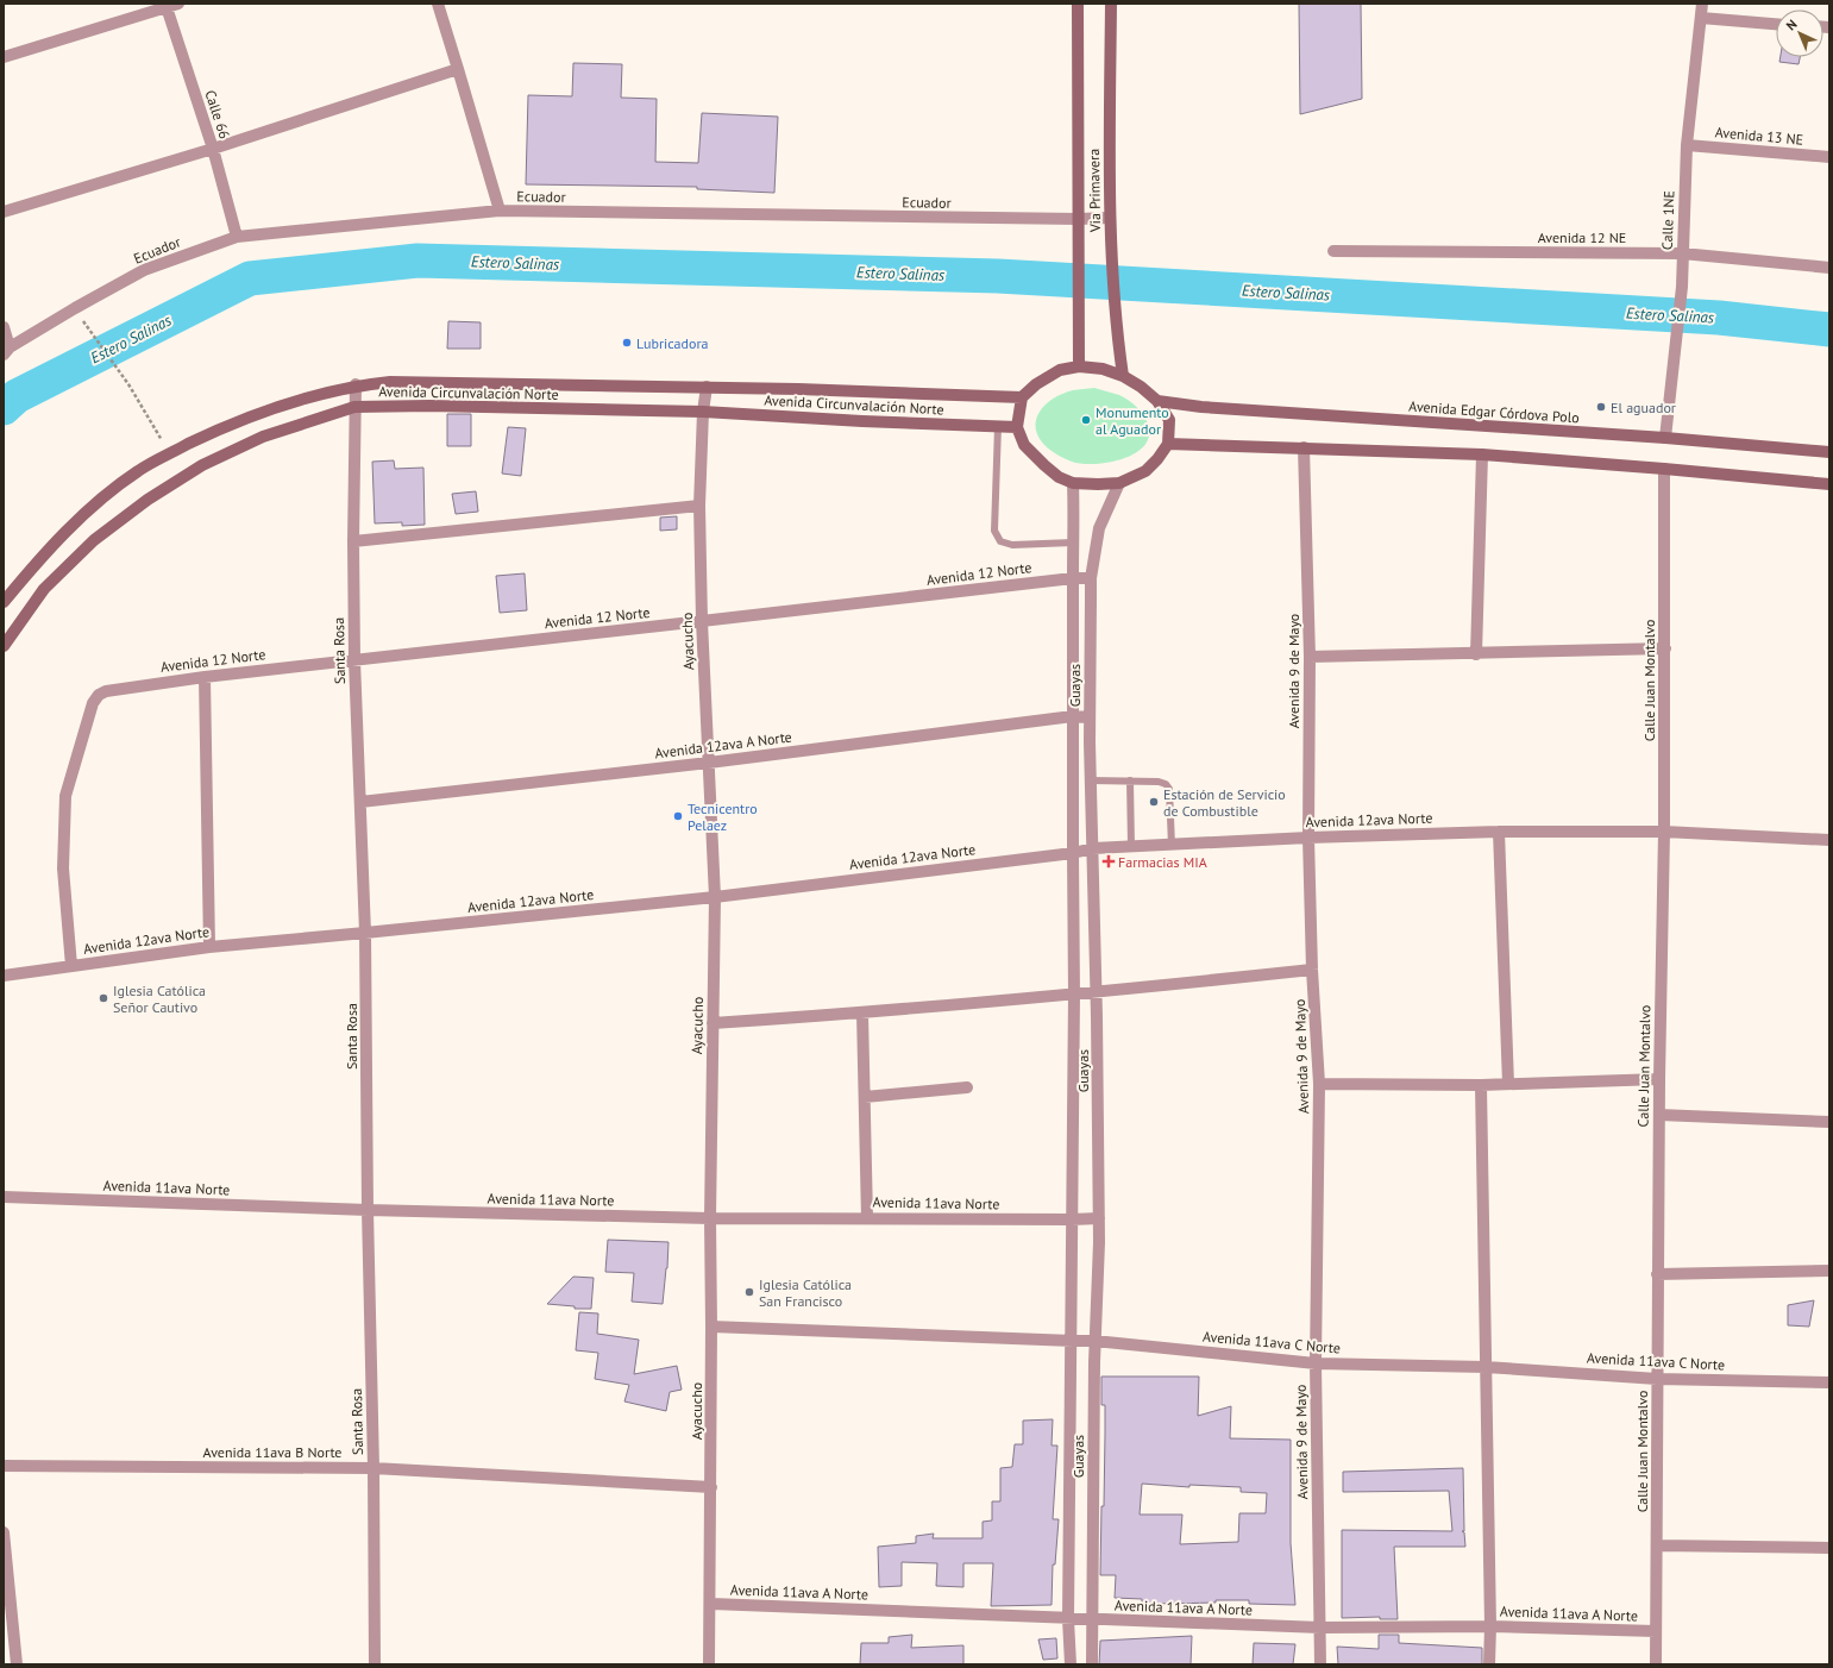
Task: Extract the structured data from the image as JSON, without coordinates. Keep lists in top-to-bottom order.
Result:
{
  "streets": {
    "main road": ["Via Primavera", "Avenida Circunvalación Norte", "Avenida Edgar Córdova Polo"],
    "street": [
      "Calle 66",
      "Avenida 13 NE",
      "Ecuador",
      "Calle 1NE",
      "Avenida 12 NE",
      "Avenida 12 Norte",
      "Ayacucho",
      "Santa Rosa",
      "Avenida 9 de Mayo",
      "Calle Juan Montalvo",
      "Guayas",
      "Avenida 12ava A Norte",
      "Avenida 12ava Norte",
      "Avenida 11ava Norte",
      "Avenida 11ava C Norte",
      "Avenida 11ava B Norte",
      "Avenida 11ava A Norte"
    ]
  },
  "crossings": [
    ["Calle 66", "Ecuador"],
    ["Avenida 13 NE", "Calle 1NE"],
    ["Via Primavera", "Ecuador"],
    ["Via Primavera", "Avenida Circunvalación Norte"],
    ["Via Primavera", "Avenida Edgar Córdova Polo"],
    ["Via Primavera", "Guayas"],
    ["Calle 1NE", "Avenida 12 NE"],
    ["Calle 1NE", "Avenida Edgar Córdova Polo"],
    ["Avenida Circunvalación Norte", "Avenida Edgar Córdova Polo"],
    ["Avenida Circunvalación Norte", "Ayacucho"],
    ["Avenida Circunvalación Norte", "Santa Rosa"],
    ["Avenida Circunvalación Norte", "Guayas"],
    ["Avenida Edgar Córdova Polo", "Guayas"],
    ["Avenida 12 Norte", "Ayacucho"],
    ["Avenida 12 Norte", "Santa Rosa"],
    ["Avenida 12 Norte", "Guayas"],
    ["Avenida 12 Norte", "Avenida 12ava Norte"],
    ["Ayacucho", "Avenida 12ava A Norte"],
    ["Ayacucho", "Avenida 12ava Norte"],
    ["Ayacucho", "Avenida 11ava Norte"],
    ["Ayacucho", "Avenida 11ava C Norte"],
    ["Ayacucho", "Avenida 11ava B Norte"],
    ["Ayacucho", "Avenida 11ava A Norte"],
    ["Santa Rosa", "Avenida 12ava A Norte"],
    ["Santa Rosa", "Avenida 12ava Norte"],
    ["Santa Rosa", "Avenida 11ava Norte"],
    ["Santa Rosa", "Avenida 11ava B Norte"],
    ["Avenida 9 de Mayo", "Avenida 12ava Norte"],
    ["Avenida 9 de Mayo", "Avenida 11ava C Norte"],
    ["Avenida 9 de Mayo", "Avenida 11ava A Norte"],
    ["Calle Juan Montalvo", "Avenida 12ava Norte"],
    ["Calle Juan Montalvo", "Avenida 11ava C Norte"],
    ["Calle Juan Montalvo", "Avenida 11ava A Norte"],
    ["Guayas", "Avenida 12ava A Norte"],
    ["Guayas", "Avenida 12ava Norte"],
    ["Guayas", "Avenida 11ava Norte"],
    ["Guayas", "Avenida 11ava C Norte"],
    ["Guayas", "Avenida 11ava A Norte"]
  ],
  "water": ["Estero Salinas"],
  "places": {
    "other": [
      "Lubricadora",
      "El aguador",
      "Monumento al Aguador",
      "Estación de Servicio de Combustible",
      "Tecnicentro Pelaez",
      "Iglesia Católica Señor Cautivo",
      "Iglesia Católica San Francisco"
    ],
    "health": ["Farmacias MIA"]
  },
  "north": "top left"
}
